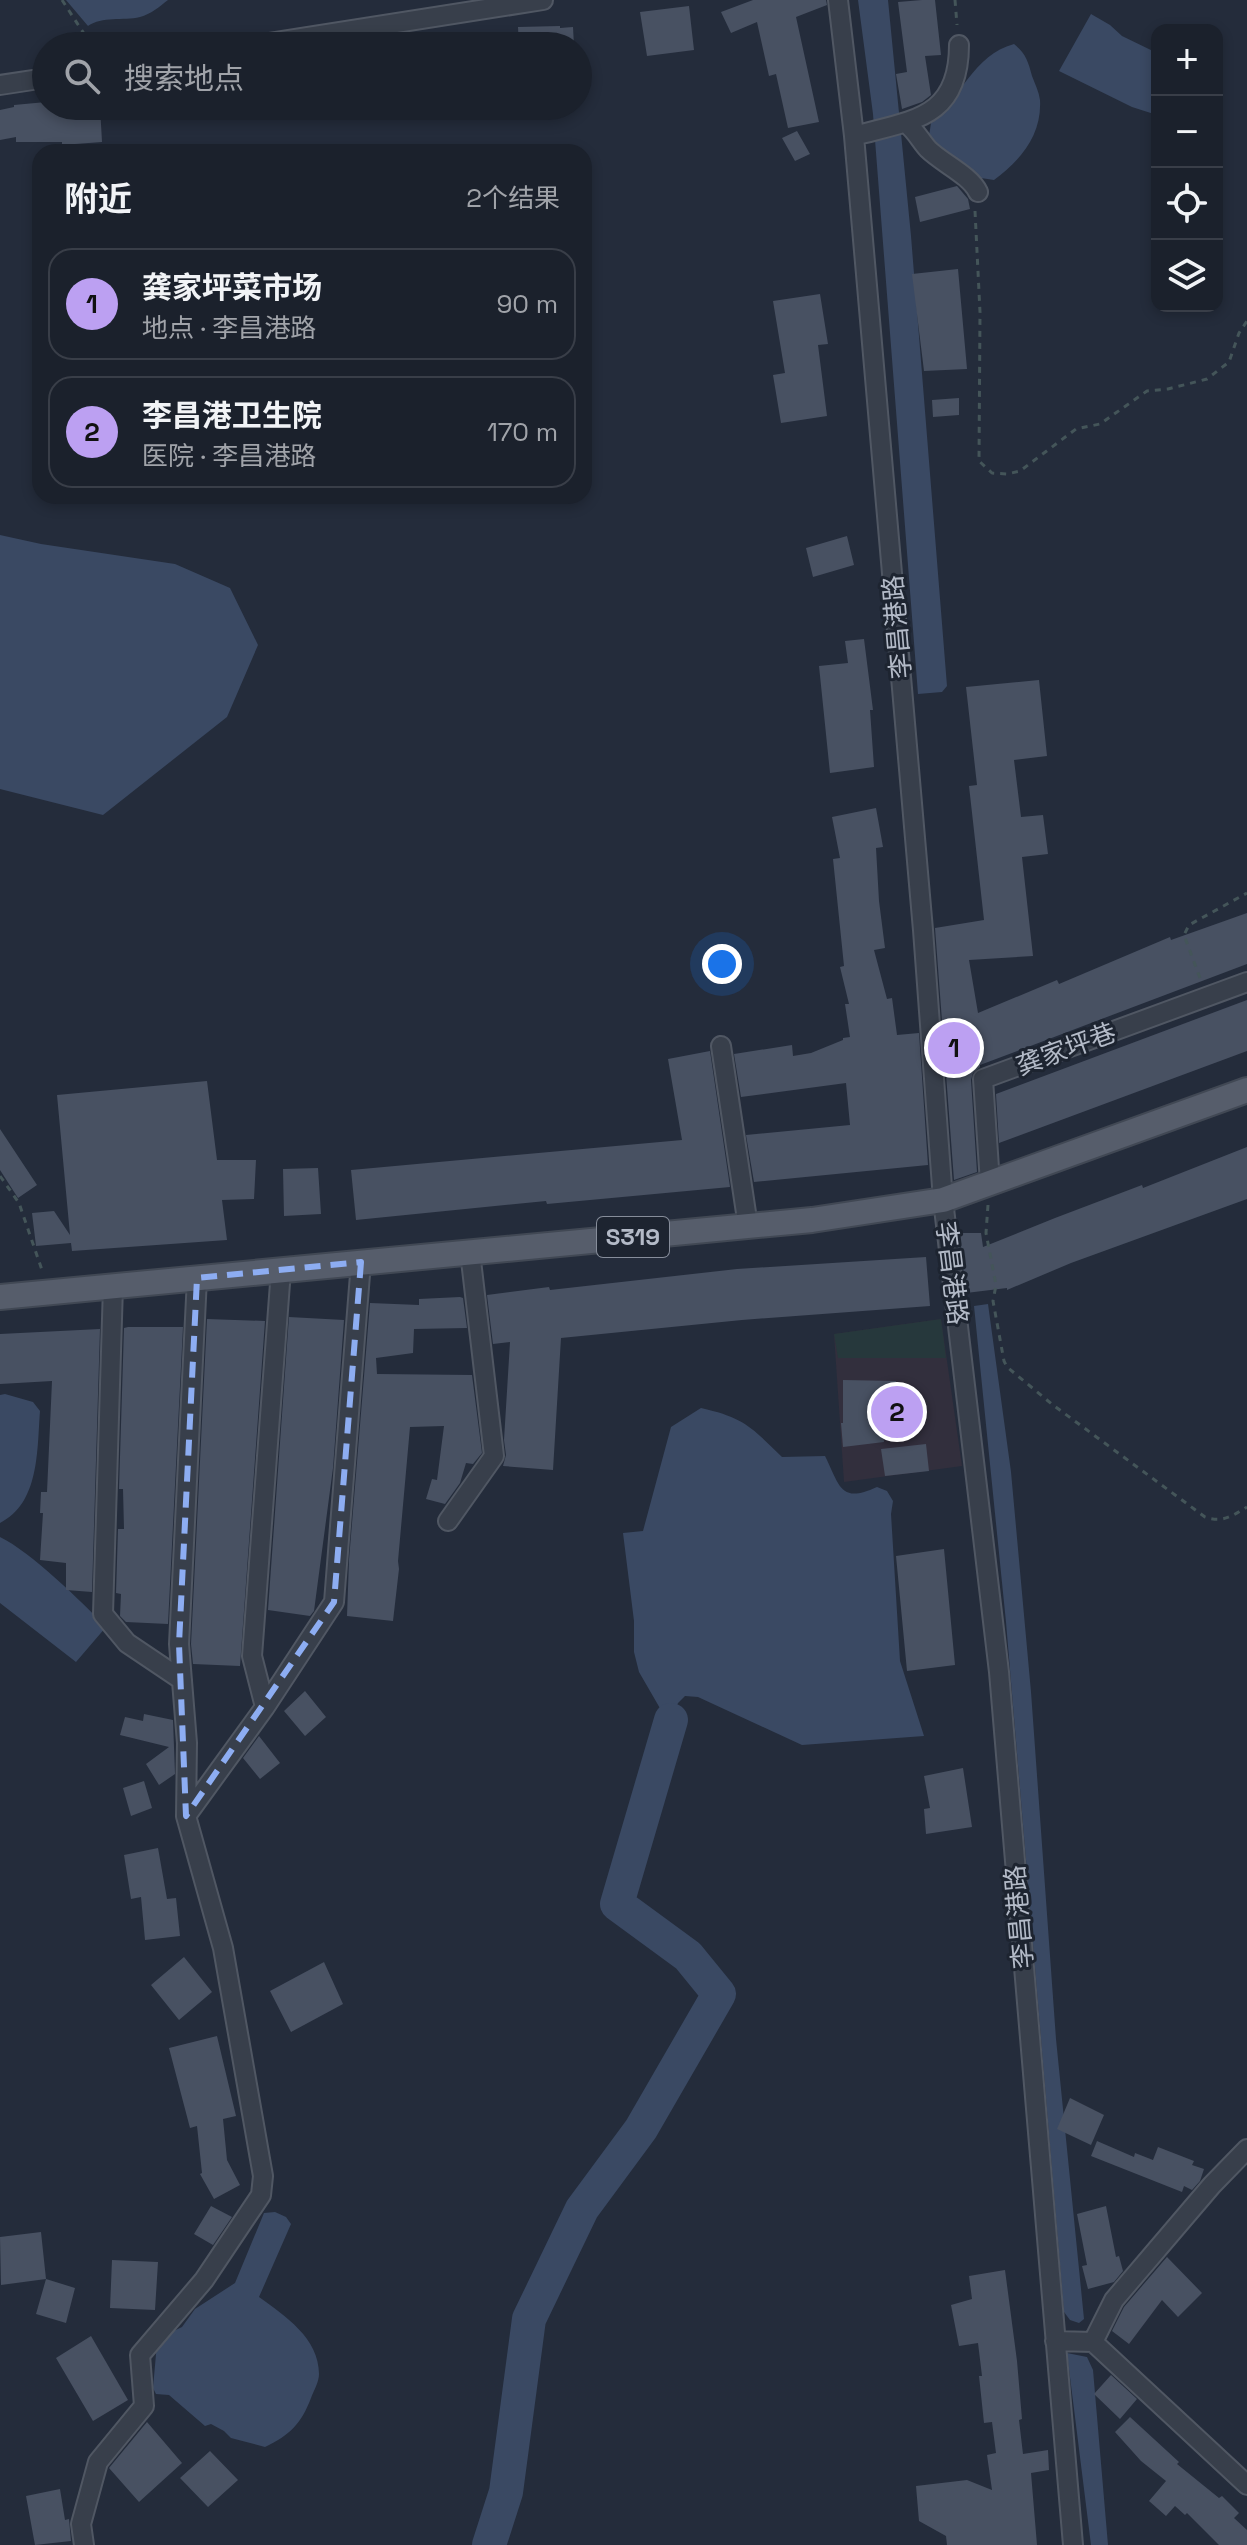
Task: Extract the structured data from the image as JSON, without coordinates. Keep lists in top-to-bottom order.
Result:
{
  "streets": {
    "main road": ["S319"],
    "street": ["李昌港路", "龚家坪巷"]
  },
  "crossings": [
    ["李昌港路", "S319"],
    ["龚家坪巷", "S319"]
  ],
  "page": {
    "map_buttons": ["+", "−"],
    "search": "搜索地点",
    "heading": ["附近", "2个结果"],
    "list": [
      {
        "mark": "1",
        "name": "龚家坪菜市场",
        "note": "地点 · 李昌港路",
        "value": "90 m"
      },
      {
        "mark": "2",
        "name": "李昌港卫生院",
        "note": "医院 · 李昌港路",
        "value": "170 m"
      }
    ],
    "pins": ["1", "2"]
  }
}
